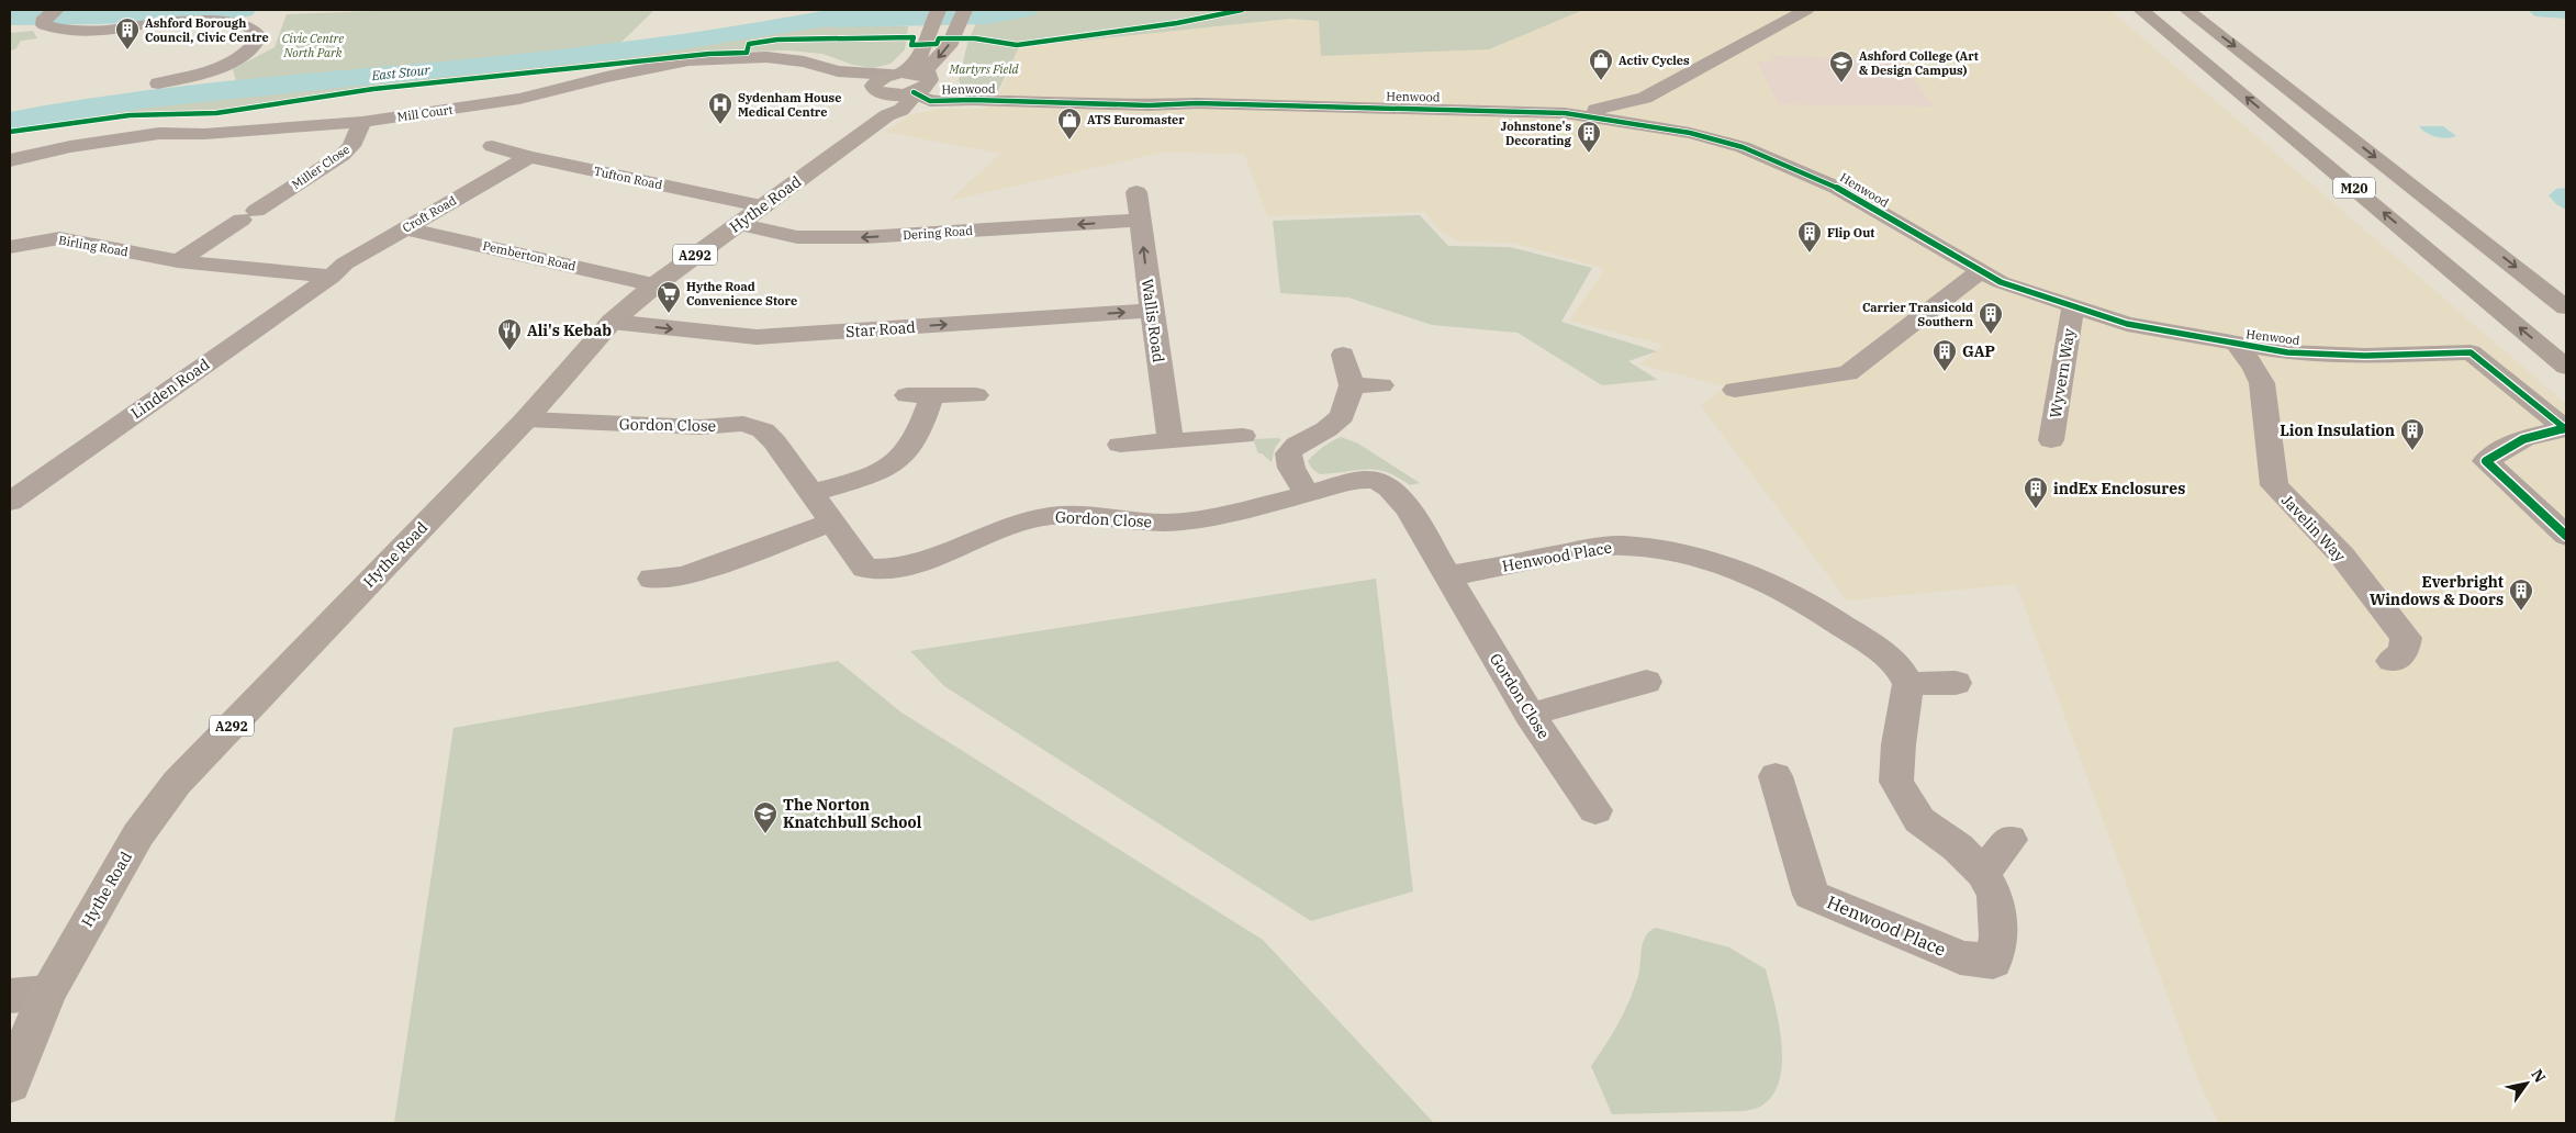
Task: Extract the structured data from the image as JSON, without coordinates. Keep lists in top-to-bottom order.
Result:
{
  "streets": {
    "highway": ["M20"],
    "main road": ["Hythe Road", "A292"],
    "street": [
      "Henwood",
      "Mill Court",
      "Miller Close",
      "Tufton Road",
      "Croft Road",
      "Dering Road",
      "Birling Road",
      "Pemberton Road",
      "Wallis Road",
      "Star Road",
      "Wyvern Way",
      "Linden Road",
      "Gordon Close",
      "Javelin Way",
      "Henwood Place"
    ]
  },
  "crossings": [
    ["Henwood", "Mill Court"],
    ["Henwood", "Hythe Road"],
    ["Henwood", "Wyvern Way"],
    ["Henwood", "Javelin Way"],
    ["Mill Court", "Miller Close"],
    ["Mill Court", "Hythe Road"],
    ["Miller Close", "Birling Road"],
    ["Tufton Road", "Hythe Road"],
    ["Tufton Road", "Croft Road"],
    ["Hythe Road", "Dering Road"],
    ["Hythe Road", "Pemberton Road"],
    ["Hythe Road", "Star Road"],
    ["Hythe Road", "Gordon Close"],
    ["Croft Road", "Birling Road"],
    ["Croft Road", "Pemberton Road"],
    ["Croft Road", "Linden Road"],
    ["Dering Road", "Wallis Road"],
    ["Birling Road", "Linden Road"],
    ["Wallis Road", "Star Road"],
    ["Gordon Close", "Henwood Place"]
  ],
  "one_way": ["Dering Road", "Wallis Road"],
  "water": ["East Stour"],
  "parks": ["Civic Centre North Park", "Martyrs Field"],
  "places": {
    "building": [
      "Ashford Borough Council, Civic Centre",
      "Johnstone's Decorating",
      "Flip Out",
      "Carrier Transicold Southern",
      "GAP",
      "Lion Insulation",
      "indEx Enclosures",
      "Everbright Windows & Doors"
    ],
    "shop": ["Activ Cycles", "ATS Euromaster"],
    "school or university": ["Ashford College (Art & Design Campus)", "The Norton Knatchbull School"],
    "hospital": ["Sydenham House Medical Centre"],
    "supermarket": ["Hythe Road Convenience Store"],
    "restaurant": ["Ali's Kebab"]
  },
  "north": "top right"
}
